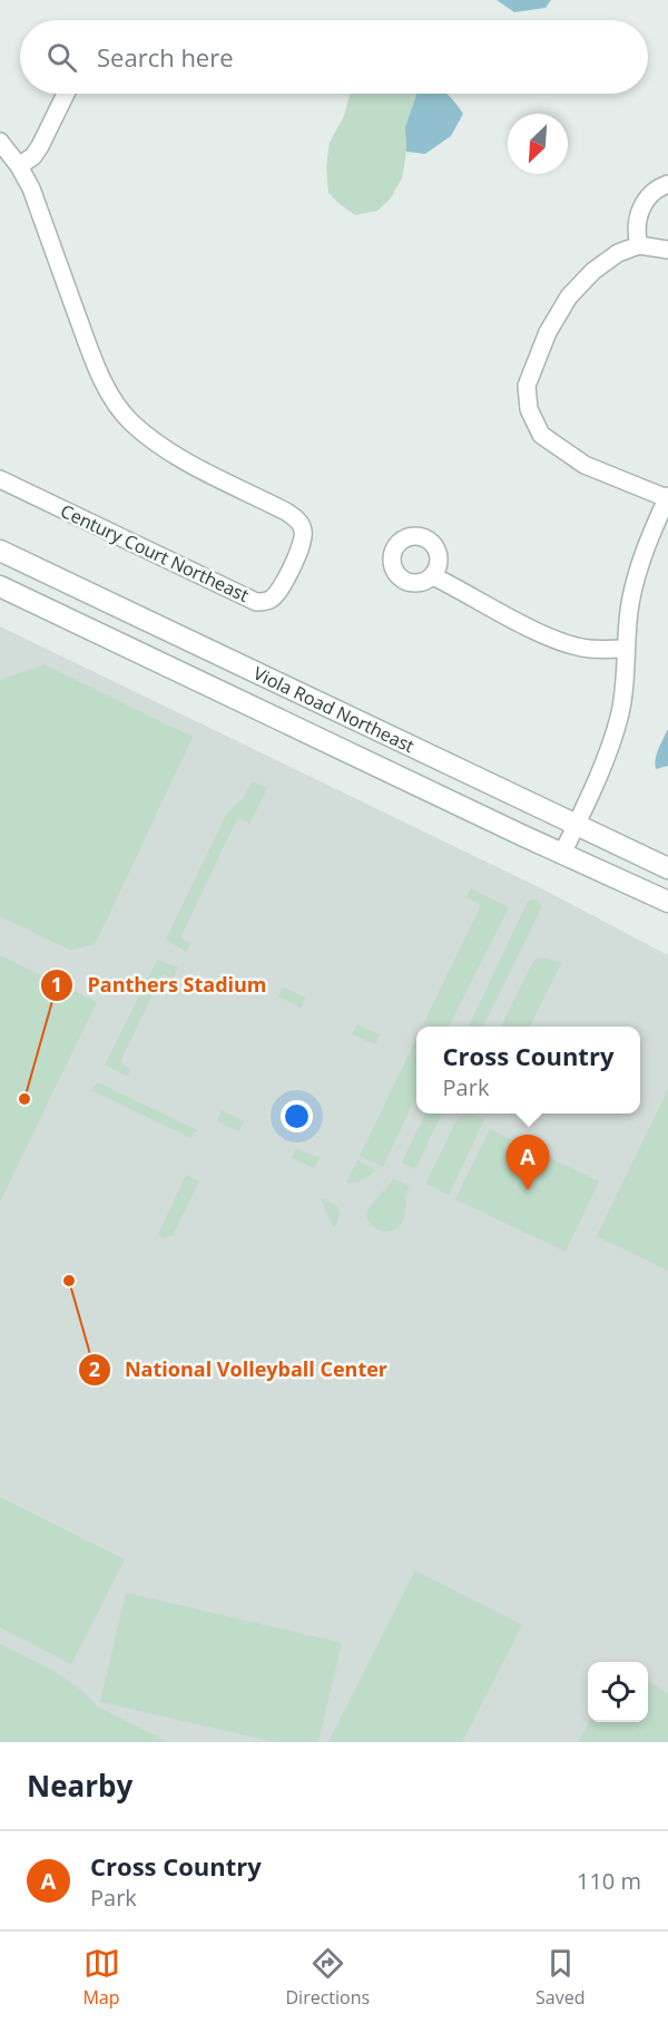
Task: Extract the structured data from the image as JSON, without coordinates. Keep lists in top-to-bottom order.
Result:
{
  "streets": {
    "main road": ["Viola Road Northeast"],
    "street": ["Century Court Northeast"]
  },
  "places": ["Panthers Stadium", "National Volleyball Center"],
  "north": "bottom left",
  "page": {
    "search": "Search here",
    "popup": ["Cross Country", "Park"],
    "pins": "A",
    "heading": "Nearby",
    "list": [
      {
        "mark": "A",
        "name": "Cross Country",
        "note": "Park",
        "value": "110 m"
      }
    ],
    "nav": ["Map", "Directions", "Saved"]
  }
}
